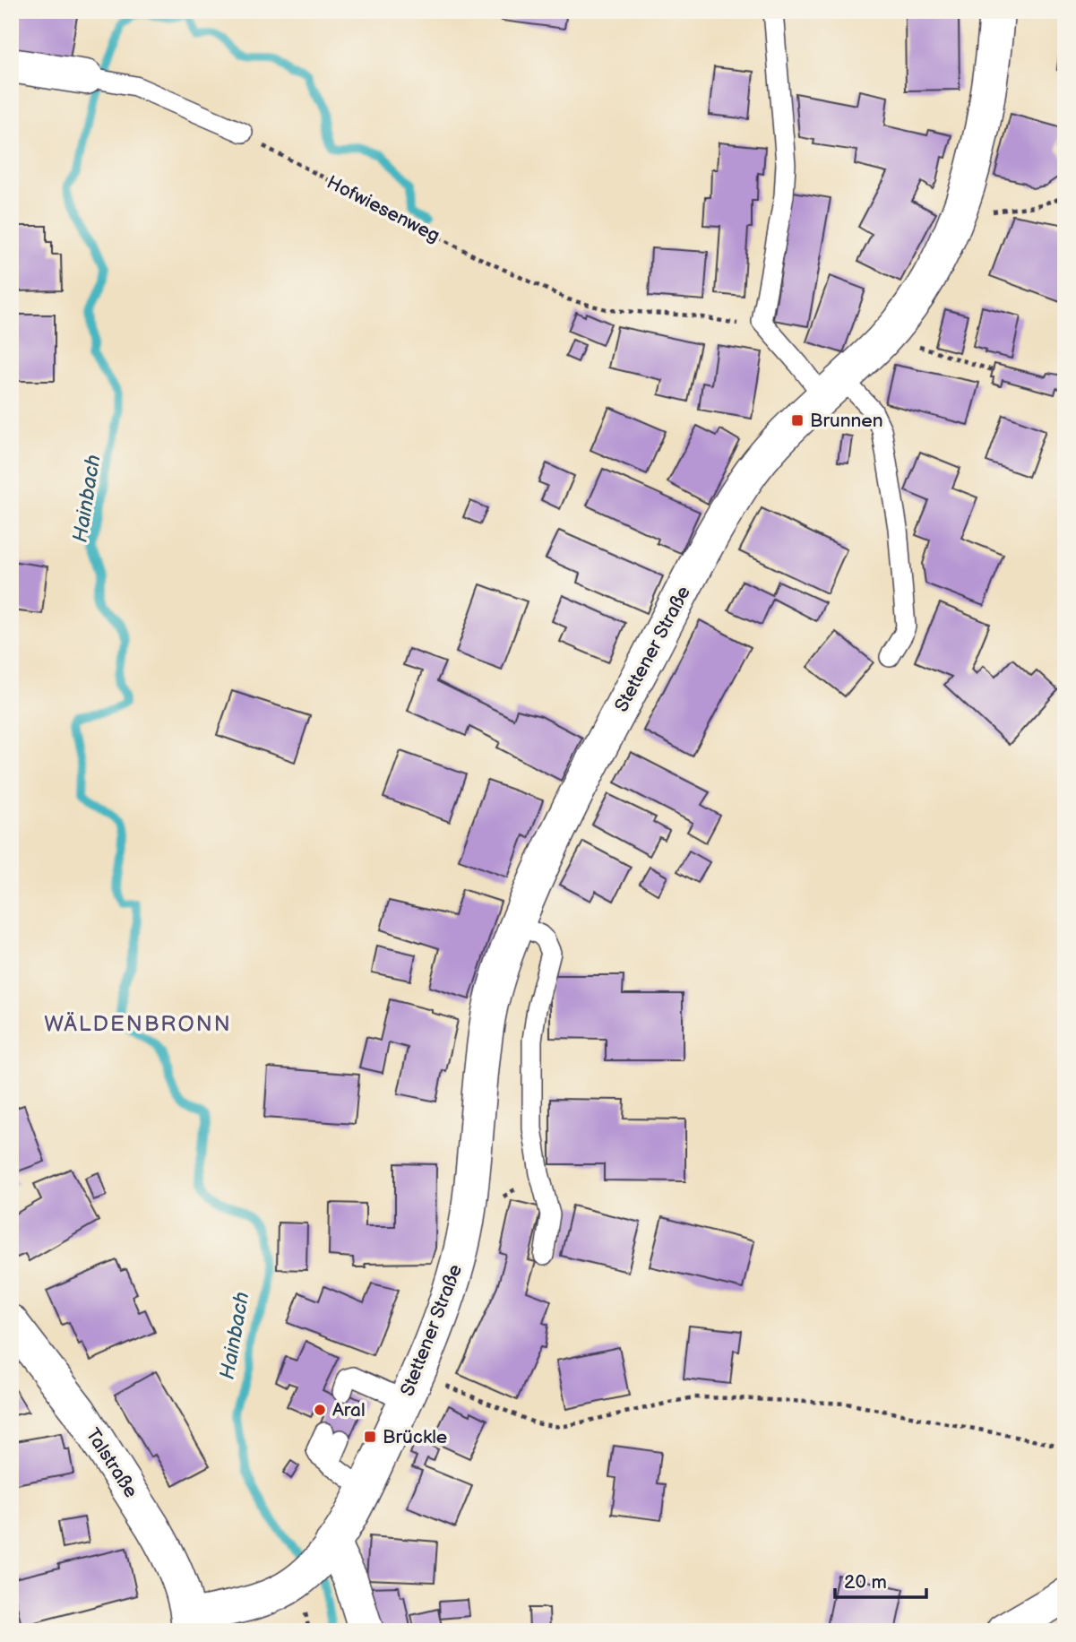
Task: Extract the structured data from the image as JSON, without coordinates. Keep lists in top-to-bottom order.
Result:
{
  "streets": {
    "street": ["Stettener Straße", "Talstraße"],
    "path": ["Hofwiesenweg"]
  },
  "crossings": [
    ["Stettener Straße", "Talstraße"]
  ],
  "districts": ["WÄLDENBRONN"],
  "water": ["Hainbach"],
  "places": {
    "transit": ["Brunnen", "Brückle"],
    "other": ["Aral"]
  },
  "scale_bar": "20 m"
}
